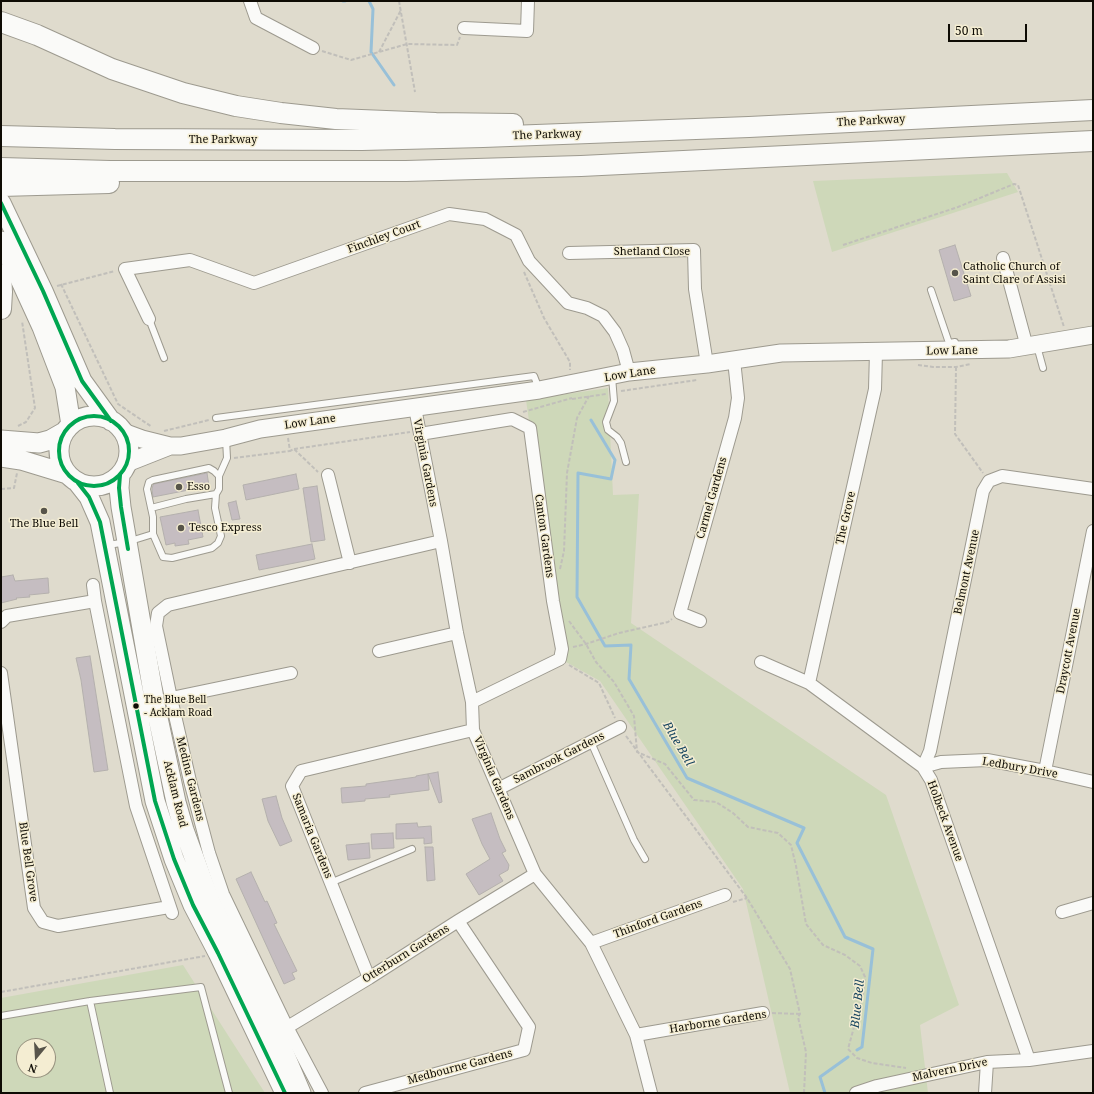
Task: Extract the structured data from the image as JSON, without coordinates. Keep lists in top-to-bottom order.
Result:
{
  "streets": {
    "highway": ["The Parkway"],
    "main road": ["Low Lane", "Acklam Road"],
    "street": [
      "Finchley Court",
      "Shetland Close",
      "Virginia Gardens",
      "Carmel Gardens",
      "The Grove",
      "Canton Gardens",
      "Belmont Avenue",
      "Draycott Avenue",
      "Sambrook Gardens",
      "Ledbury Drive",
      "Medina Gardens",
      "Holbeck Avenue",
      "Samaria Gardens",
      "Blue Bell Grove",
      "Thinford Gardens",
      "Otterburn Gardens",
      "Harborne Gardens",
      "Medbourne Gardens",
      "Malvern Drive"
    ]
  },
  "crossings": [
    ["Finchley Court", "Low Lane"],
    ["Shetland Close", "Low Lane"],
    ["Low Lane", "Virginia Gardens"],
    ["Low Lane", "Carmel Gardens"],
    ["Low Lane", "The Grove"],
    ["Low Lane", "Acklam Road"],
    ["Virginia Gardens", "Sambrook Gardens"],
    ["Virginia Gardens", "Medina Gardens"],
    ["Virginia Gardens", "Samaria Gardens"],
    ["Virginia Gardens", "Thinford Gardens"],
    ["Virginia Gardens", "Otterburn Gardens"],
    ["Virginia Gardens", "Harborne Gardens"],
    ["The Grove", "Holbeck Avenue"],
    ["Belmont Avenue", "Ledbury Drive"],
    ["Belmont Avenue", "Holbeck Avenue"],
    ["Draycott Avenue", "Ledbury Drive"],
    ["Ledbury Drive", "Holbeck Avenue"],
    ["Medina Gardens", "Acklam Road"],
    ["Medina Gardens", "Otterburn Gardens"],
    ["Acklam Road", "Otterburn Gardens"],
    ["Holbeck Avenue", "Malvern Drive"],
    ["Samaria Gardens", "Otterburn Gardens"],
    ["Otterburn Gardens", "Medbourne Gardens"]
  ],
  "water": ["Blue Bell"],
  "places": [
    "Catholic Church of Saint Clare of Assisi",
    "Esso",
    "The Blue Bell",
    "Tesco Express",
    "The Blue Bell - Acklam Road"
  ],
  "scale_bar": "50 m",
  "north": "bottom"
}
